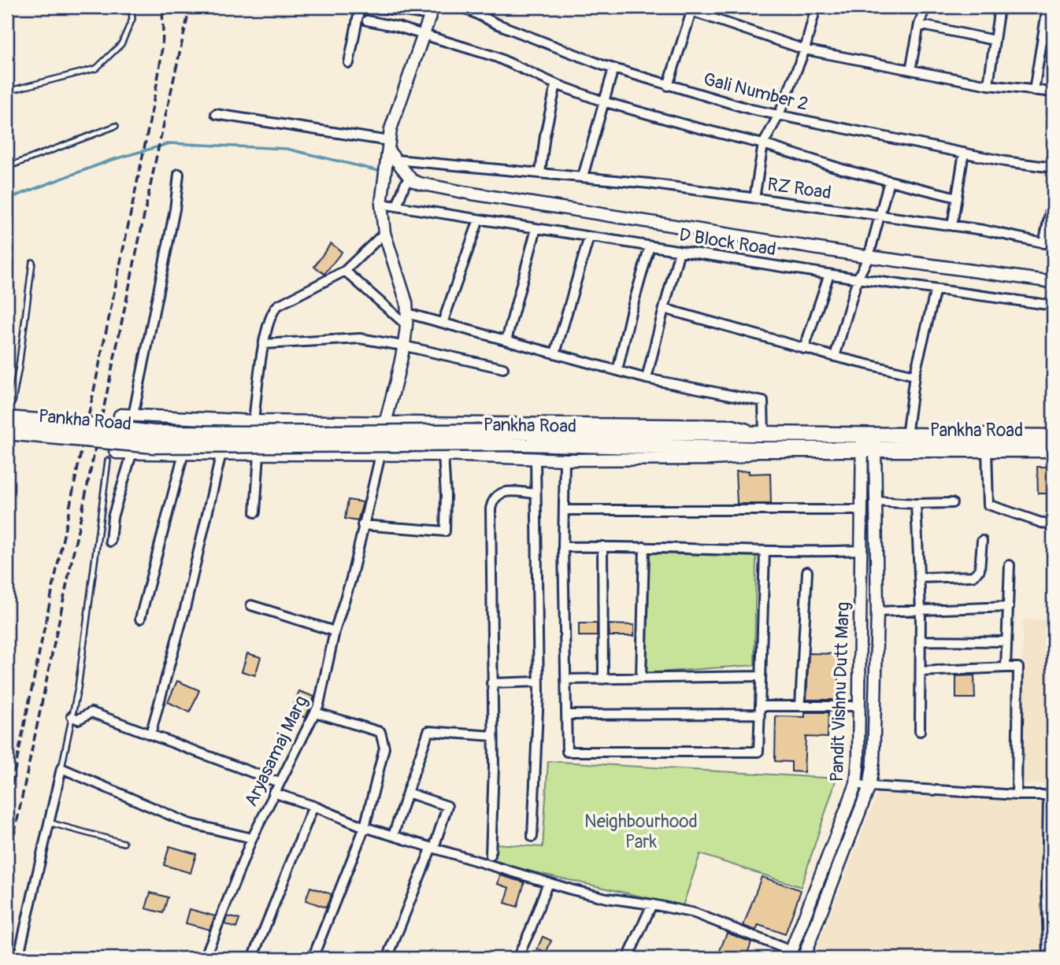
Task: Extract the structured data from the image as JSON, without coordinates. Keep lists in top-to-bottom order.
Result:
{
  "streets": {
    "main road": ["Pankha Road"],
    "street": [
      "Gali Number 2",
      "RZ Road",
      "D Block Road",
      "Pandit Vishnu Dutt Marg",
      "Aryasamaj Marg"
    ]
  },
  "crossings": [
    ["Pankha Road", "Pandit Vishnu Dutt Marg"]
  ],
  "parks": ["Neighbourhood Park"]
}
